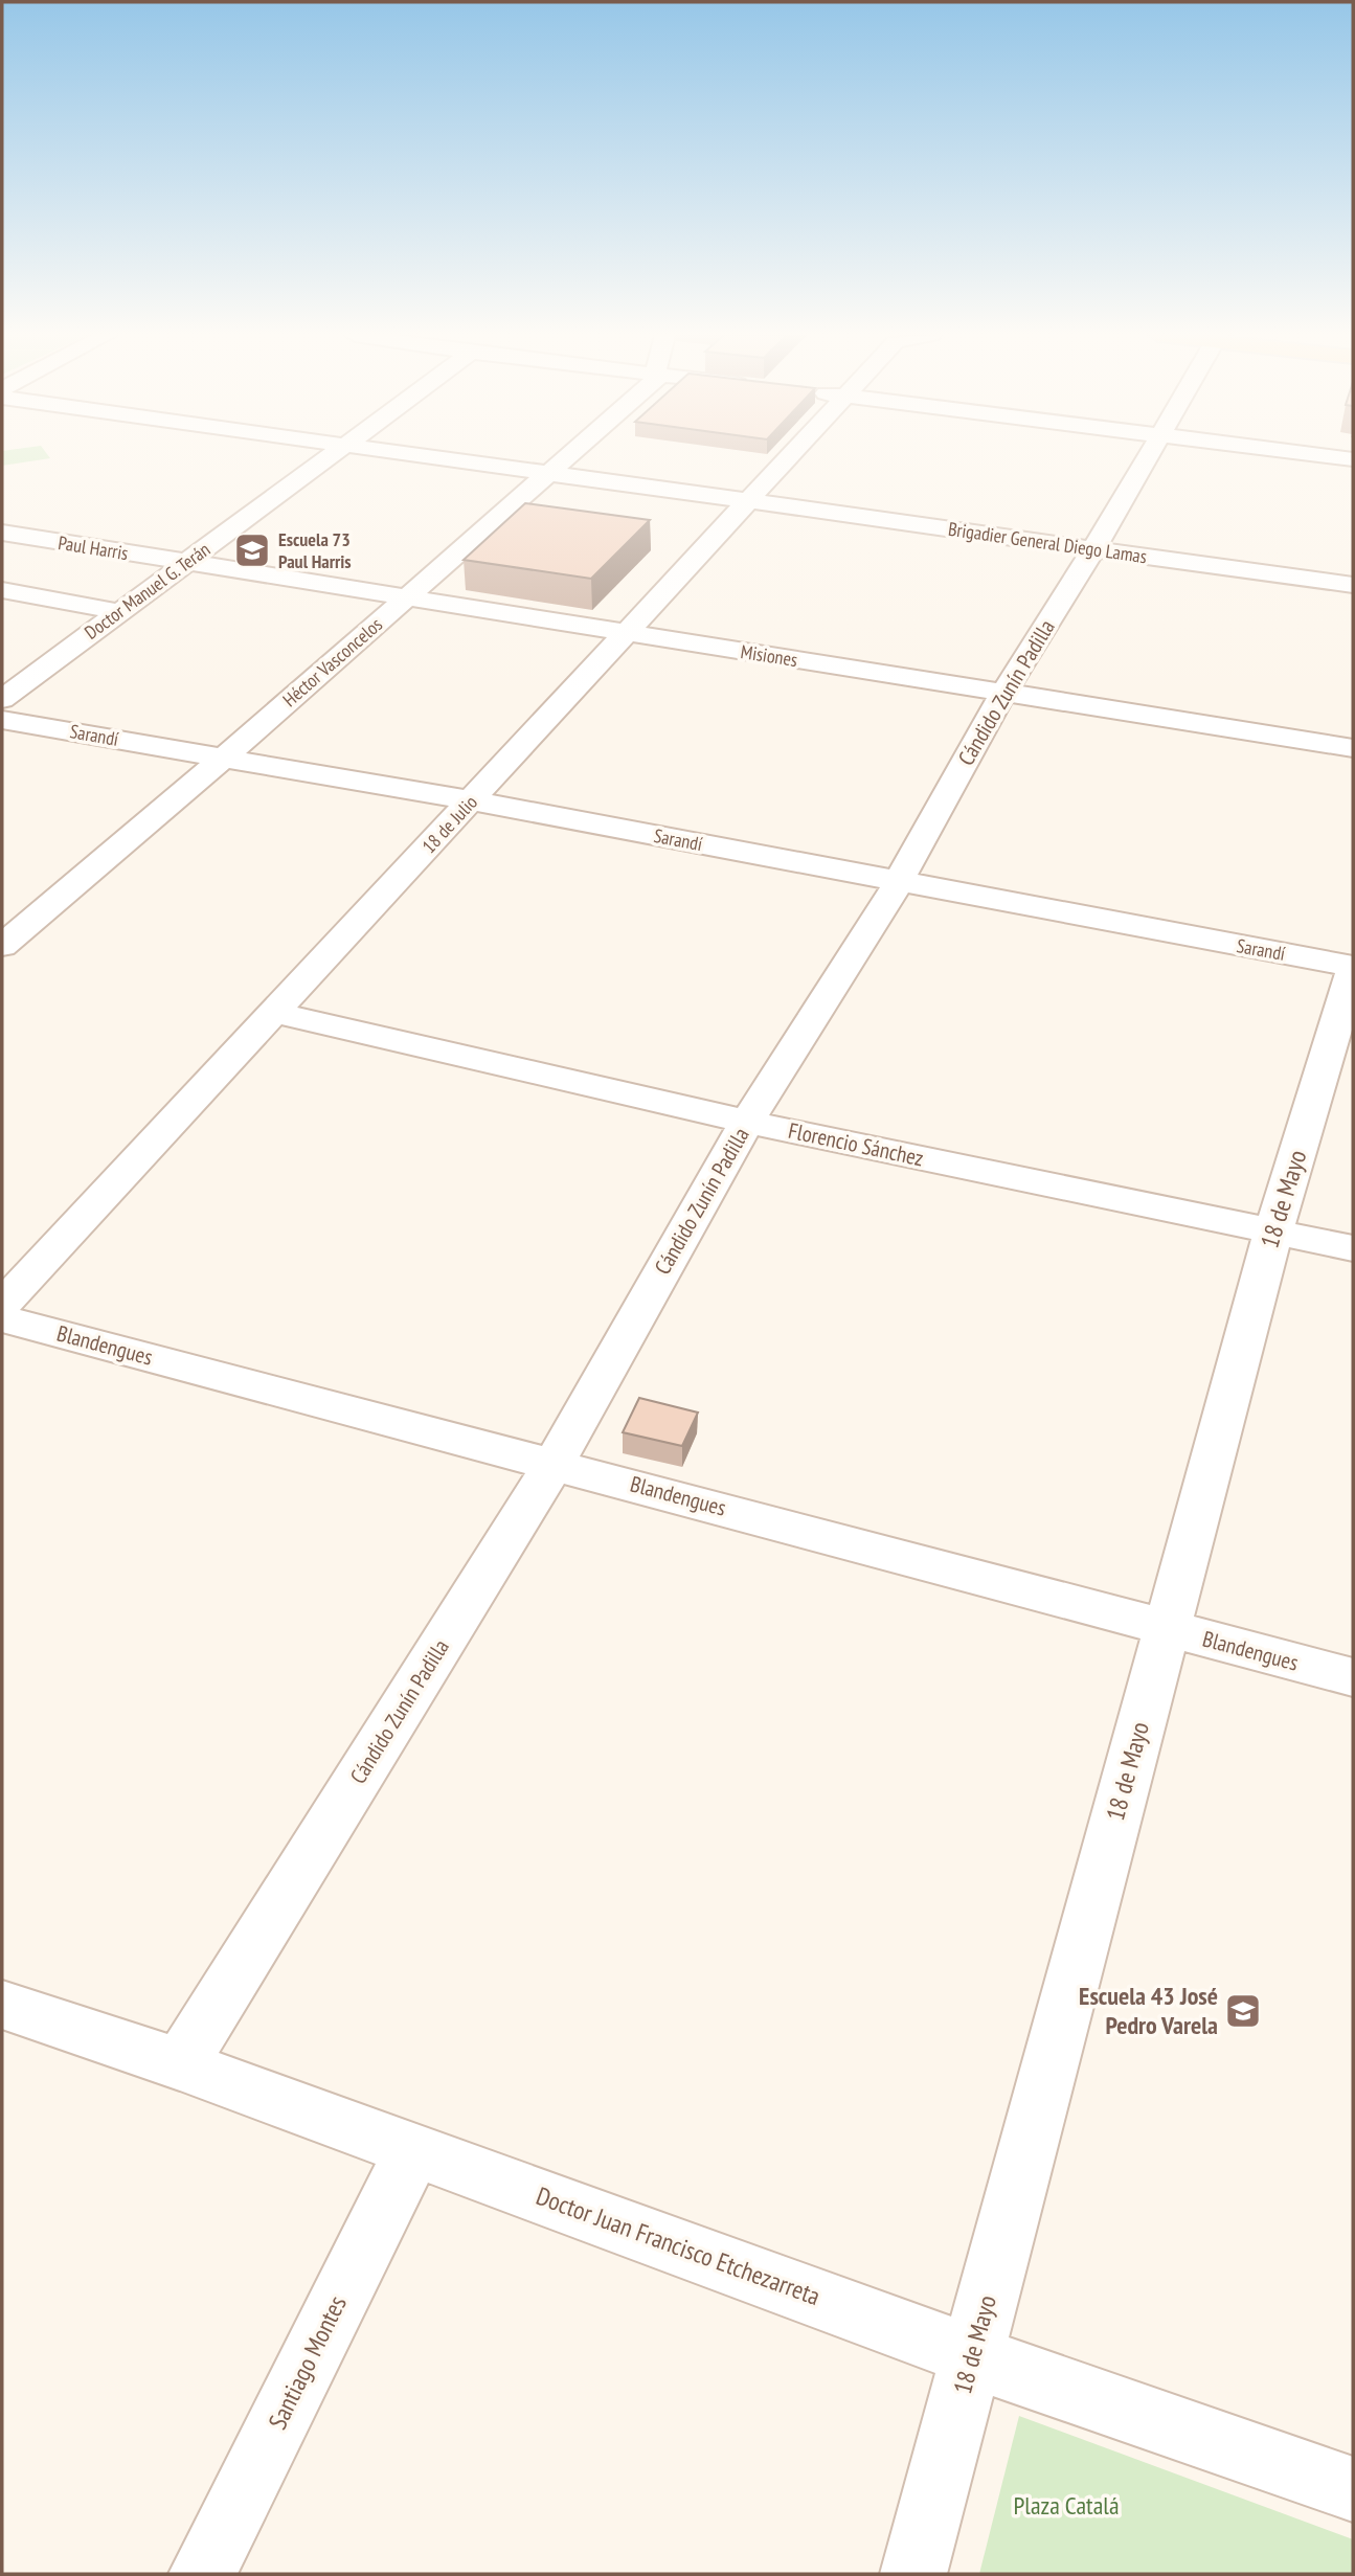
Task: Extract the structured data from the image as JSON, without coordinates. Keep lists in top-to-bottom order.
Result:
{
  "streets": {
    "street": [
      "Brigadier General Diego Lamas",
      "Paul Harris",
      "Doctor Manuel G. Terán",
      "Misiones",
      "Héctor Vasconcelos",
      "Cándido Zunín Padilla",
      "Sarandí",
      "18 de Julio",
      "Florencio Sánchez",
      "18 de Mayo",
      "Blandengues",
      "Doctor Juan Francisco Etchezarreta",
      "Santiago Montes"
    ]
  },
  "crossings": [
    ["Brigadier General Diego Lamas", "Héctor Vasconcelos"],
    ["Brigadier General Diego Lamas", "Cándido Zunín Padilla"],
    ["Brigadier General Diego Lamas", "18 de Julio"],
    ["Paul Harris", "Doctor Manuel G. Terán"],
    ["Paul Harris", "Misiones"],
    ["Doctor Manuel G. Terán", "Misiones"],
    ["Misiones", "Héctor Vasconcelos"],
    ["Misiones", "Cándido Zunín Padilla"],
    ["Misiones", "18 de Julio"],
    ["Héctor Vasconcelos", "Sarandí"],
    ["Cándido Zunín Padilla", "Sarandí"],
    ["Cándido Zunín Padilla", "Florencio Sánchez"],
    ["Cándido Zunín Padilla", "Blandengues"],
    ["Cándido Zunín Padilla", "Doctor Juan Francisco Etchezarreta"],
    ["Sarandí", "18 de Julio"],
    ["Sarandí", "18 de Mayo"],
    ["18 de Julio", "Florencio Sánchez"],
    ["Florencio Sánchez", "18 de Mayo"],
    ["18 de Mayo", "Blandengues"],
    ["18 de Mayo", "Doctor Juan Francisco Etchezarreta"],
    ["Doctor Juan Francisco Etchezarreta", "Santiago Montes"]
  ],
  "parks": ["Plaza Catalá"],
  "places": {
    "school or university": ["Escuela 73 Paul Harris", "Escuela 43 José Pedro Varela"]
  }
}
